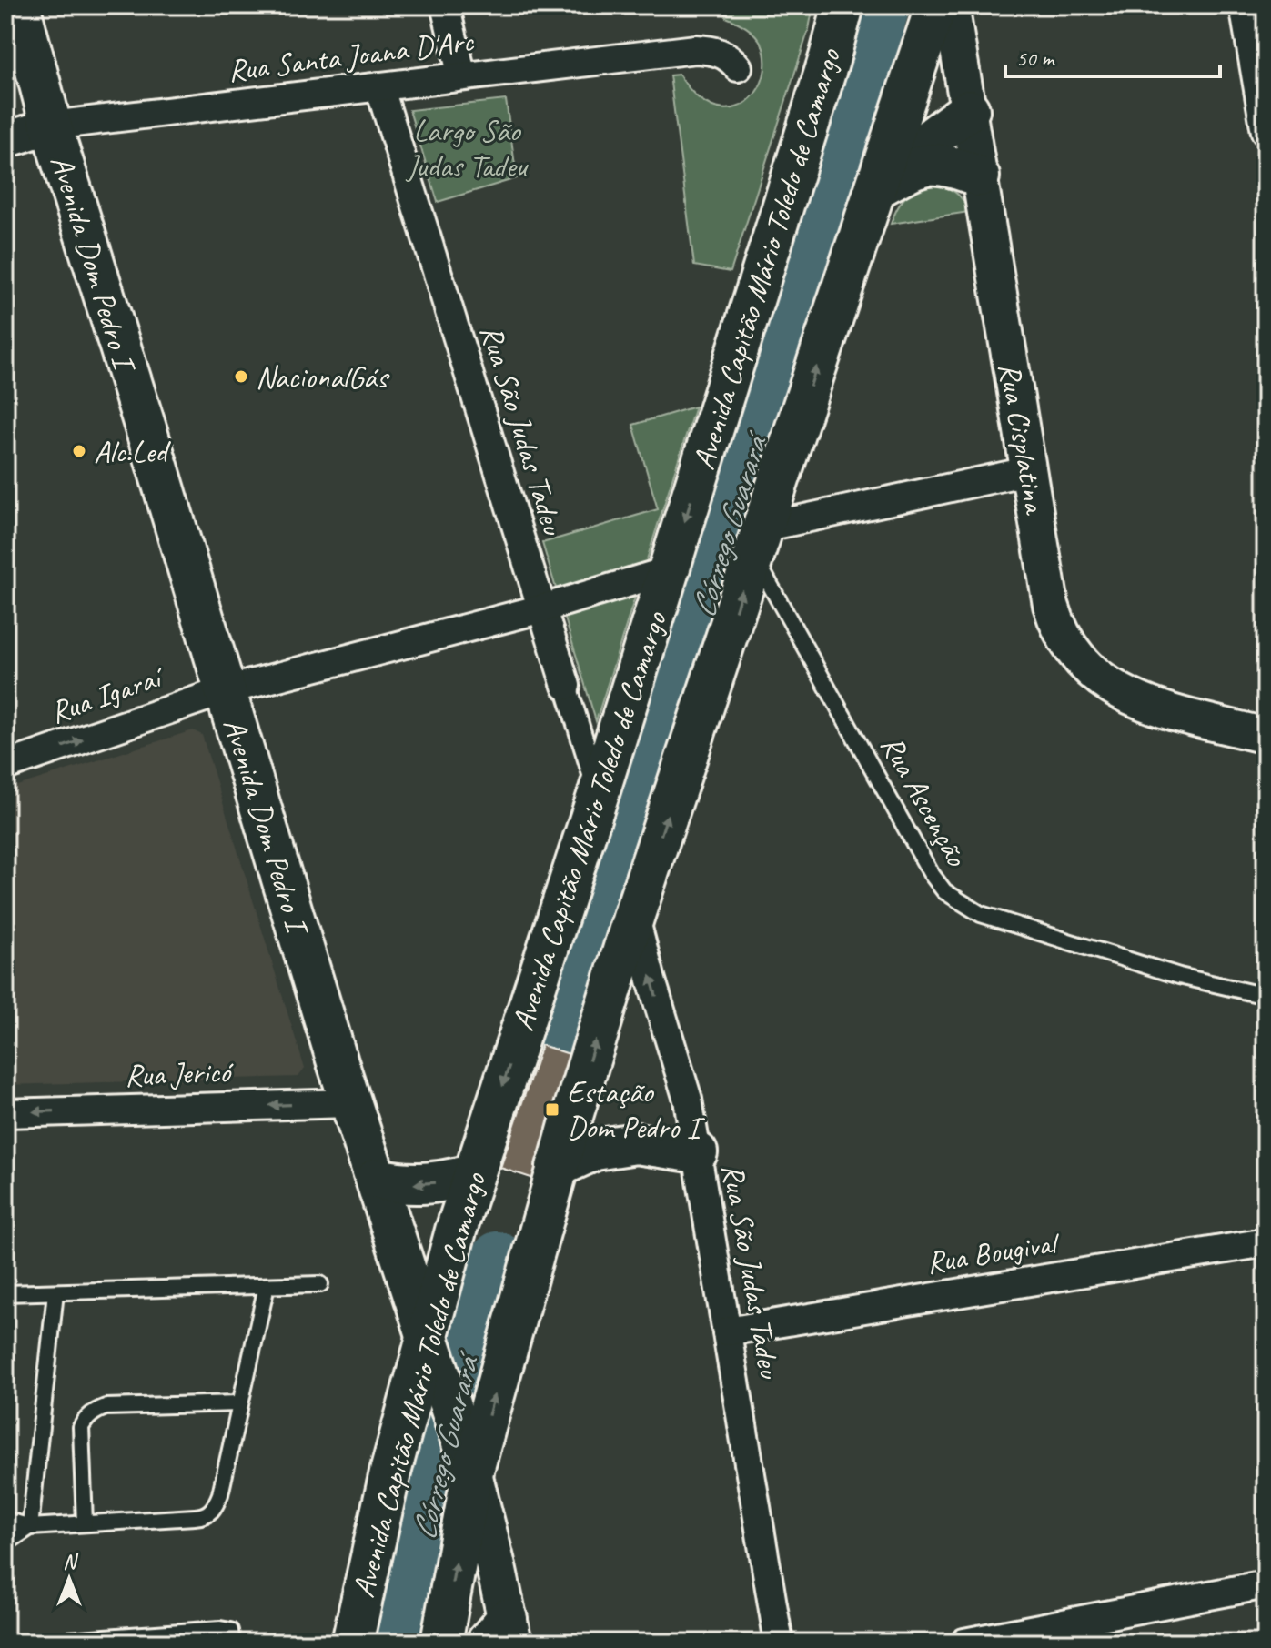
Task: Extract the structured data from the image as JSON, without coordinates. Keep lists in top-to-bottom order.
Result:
{
  "streets": {
    "main road": ["Avenida Capitão Mário Toledo de Camargo", "Avenida Dom Pedro I"],
    "street": [
      "Rua Santa Joana D'Arc",
      "Rua São Judas Tadeu",
      "Rua Cisplatina",
      "Rua Igaraí",
      "Rua Jericó",
      "Rua Bougival"
    ],
    "lane": ["Rua Ascenção"]
  },
  "crossings": [
    ["Rua Santa Joana D'Arc", "Avenida Dom Pedro I"],
    ["Rua Santa Joana D'Arc", "Rua São Judas Tadeu"],
    ["Avenida Capitão Mário Toledo de Camargo", "Avenida Dom Pedro I"],
    ["Avenida Capitão Mário Toledo de Camargo", "Rua São Judas Tadeu"],
    ["Avenida Capitão Mário Toledo de Camargo", "Rua Igaraí"],
    ["Avenida Dom Pedro I", "Rua Igaraí"],
    ["Avenida Dom Pedro I", "Rua Jericó"],
    ["Rua São Judas Tadeu", "Rua Igaraí"],
    ["Rua São Judas Tadeu", "Rua Bougival"]
  ],
  "one_way": ["Rua Jericó"],
  "water": ["Córrego Guarará"],
  "parks": ["Largo São Judas Tadeu"],
  "places": {
    "other": ["NacionalGás", "Alc.Led"],
    "transit": ["Estação Dom Pedro I"]
  },
  "scale_bar": "50 m",
  "north": "top"
}
